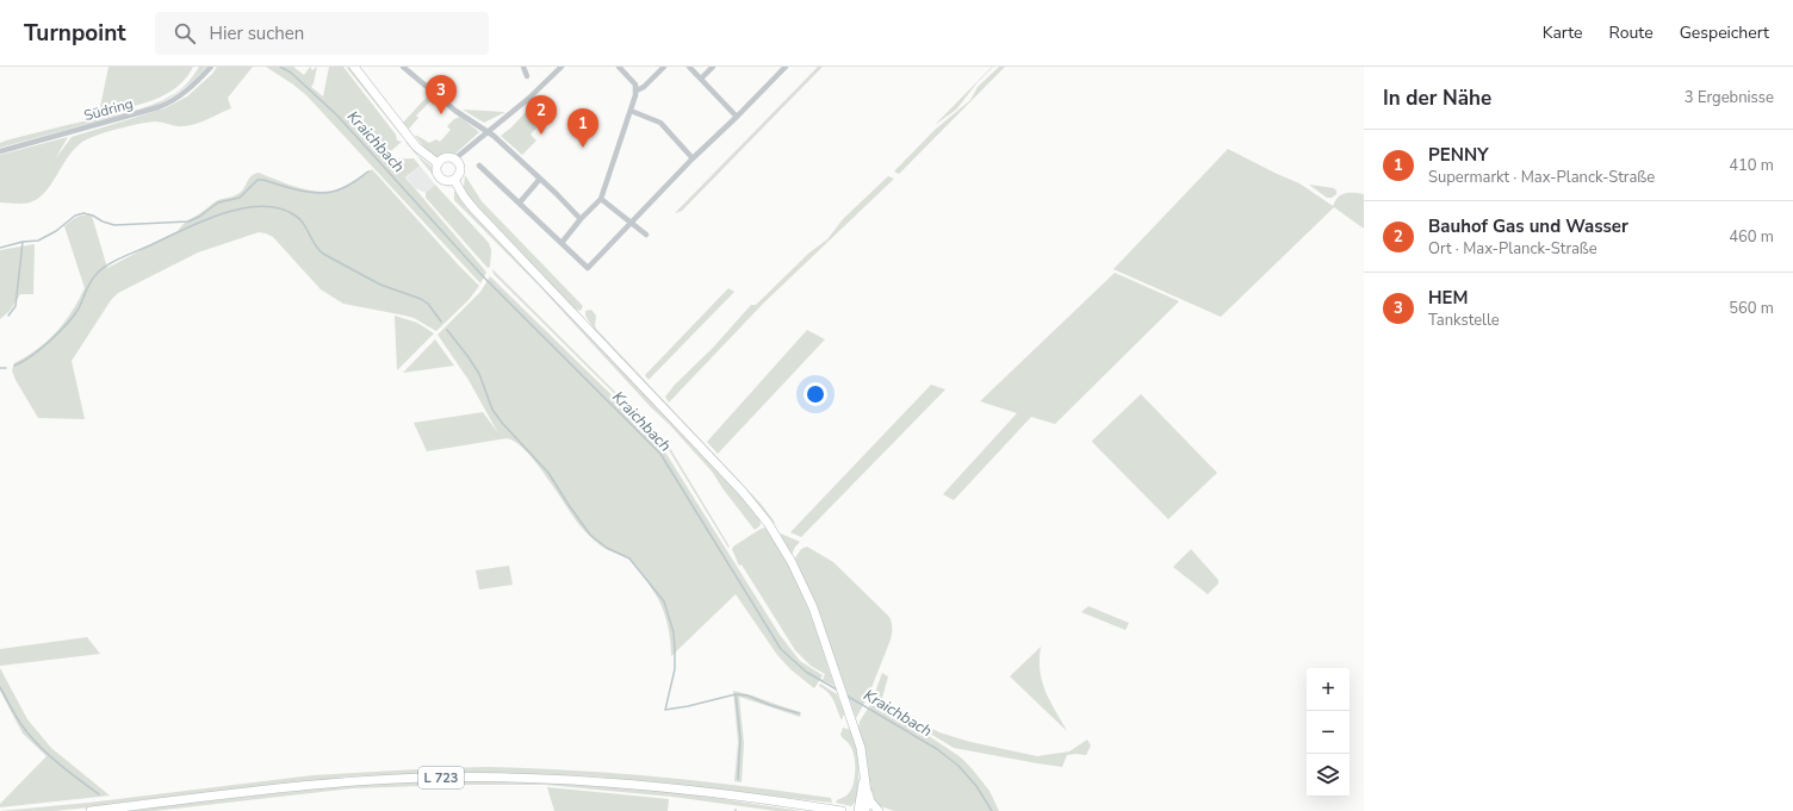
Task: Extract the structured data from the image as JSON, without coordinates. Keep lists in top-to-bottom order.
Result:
{
  "streets": {
    "main road": ["L 723"],
    "street": ["Südring"]
  },
  "water": ["Kraichbach"],
  "page": {
    "header": "Turnpoint",
    "search": "Hier suchen",
    "nav": ["Karte", "Route", "Gespeichert"],
    "heading": ["In der Nähe", "3 Ergebnisse"],
    "pins": ["3", "2", "1"],
    "list": [
      {
        "mark": "1",
        "name": "PENNY",
        "note": "Supermarkt · Max-Planck-Straße",
        "value": "410 m"
      },
      {
        "mark": "2",
        "name": "Bauhof Gas und Wasser",
        "note": "Ort · Max-Planck-Straße",
        "value": "460 m"
      },
      {
        "mark": "3",
        "name": "HEM",
        "note": "Tankstelle",
        "value": "560 m"
      }
    ],
    "map_buttons": ["+", "−"]
  }
}
